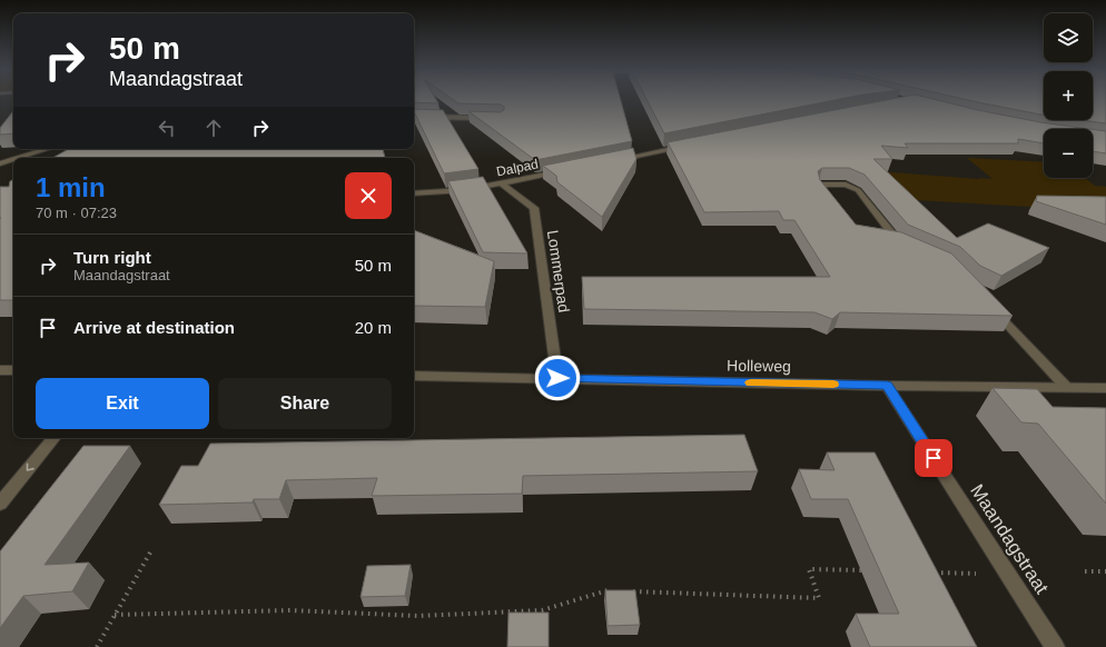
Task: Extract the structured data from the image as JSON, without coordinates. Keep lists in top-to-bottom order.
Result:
{
  "streets": {
    "street": [
      "Dalpad",
      "Lommerpad",
      "Holleweg",
      "Maandagstraat"
    ]
  },
  "crossings": [
    ["Dalpad", "Lommerpad"],
    ["Lommerpad", "Holleweg"],
    ["Holleweg", "Maandagstraat"]
  ],
  "page": {
    "map_buttons": ["+", "−"],
    "turn": ["50 m", "Maandagstraat"],
    "heading": ["1 min", "70 m · 07:23"],
    "list": [
      {
        "name": "Turn right",
        "note": "Maandagstraat",
        "value": "50 m"
      },
      {
        "name": "Arrive at destination",
        "value": "20 m"
      }
    ],
    "buttons": ["Exit", "Share"]
  }
}
